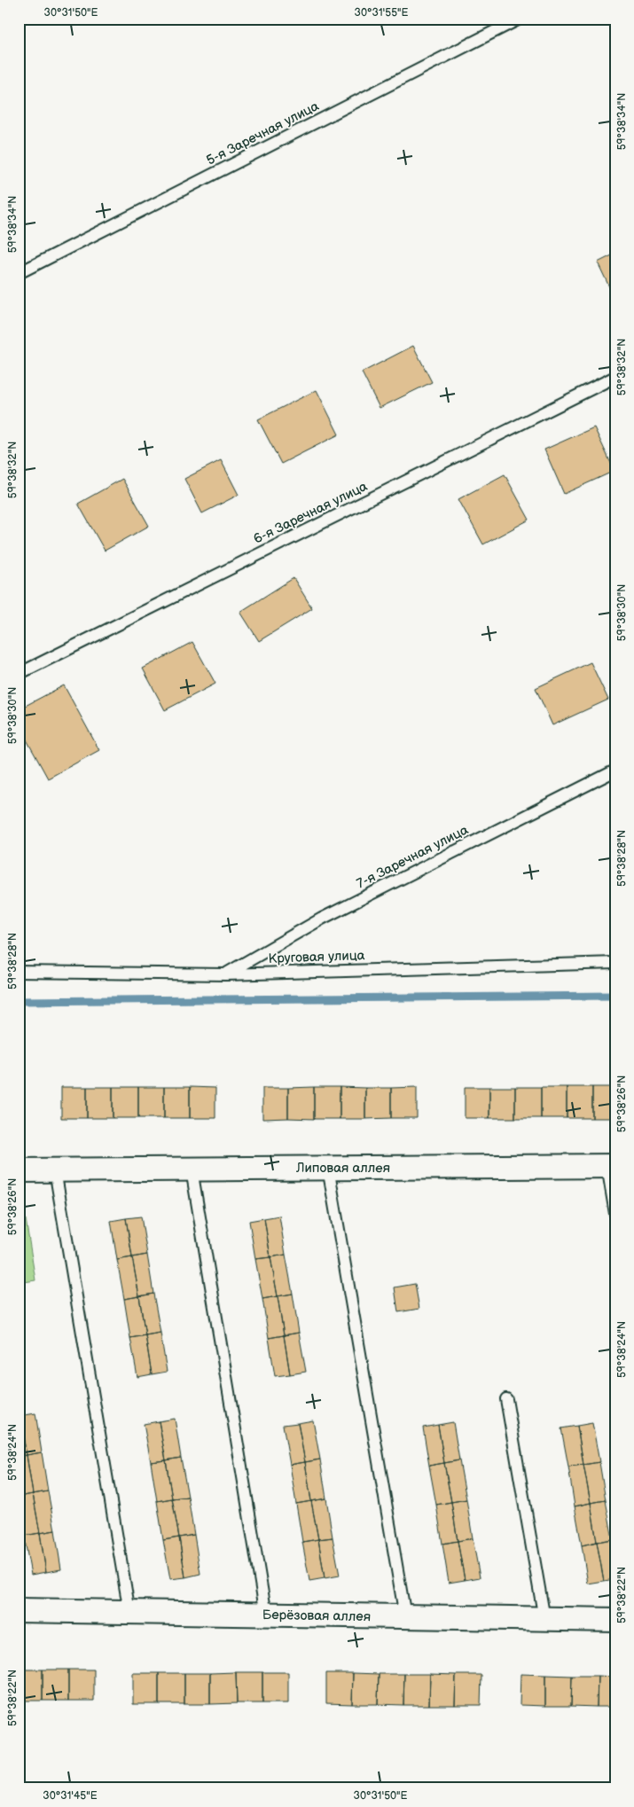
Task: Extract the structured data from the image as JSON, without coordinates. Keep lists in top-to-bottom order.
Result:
{
  "streets": {
    "street": ["Липовая аллея", "Берёзовая аллея"],
    "lane": [
      "5-я Заречная улица",
      "6-я Заречная улица",
      "7-я Заречная улица",
      "Круговая улица"
    ]
  },
  "crossings": [
    ["7-я Заречная улица", "Круговая улица"]
  ],
  "coordinates": [
    "30°31'50\"E",
    "30°31'55\"E",
    "59°38'34\"N",
    "59°38'32\"N",
    "59°38'30\"N",
    "59°38'28\"N",
    "59°38'26\"N",
    "59°38'24\"N",
    "59°38'22\"N",
    "30°31'45\"E"
  ]
}
